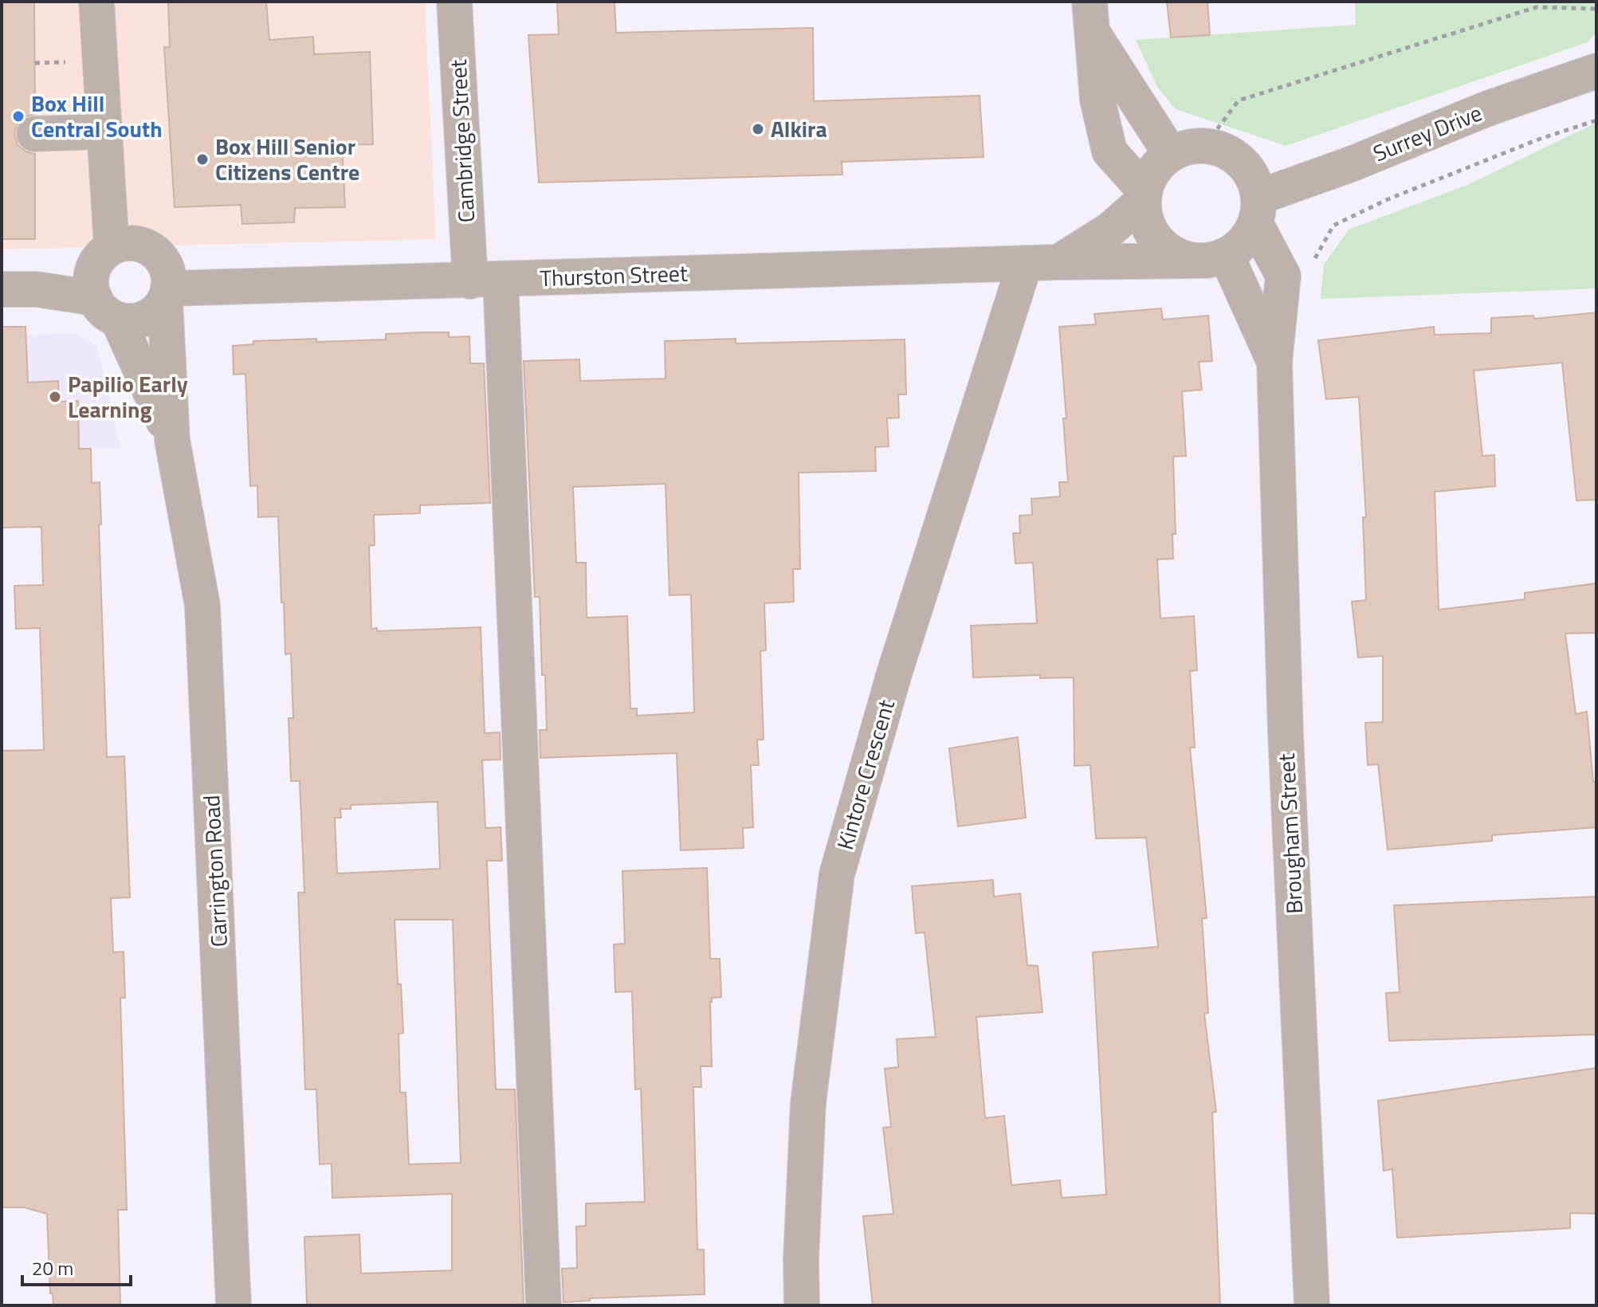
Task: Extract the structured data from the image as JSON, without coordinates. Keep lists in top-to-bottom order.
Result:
{
  "streets": {
    "street": [
      "Surrey Drive",
      "Cambridge Street",
      "Thurston Street",
      "Kintore Crescent",
      "Brougham Street",
      "Carrington Road"
    ]
  },
  "crossings": [
    ["Surrey Drive", "Thurston Street"],
    ["Surrey Drive", "Brougham Street"],
    ["Cambridge Street", "Thurston Street"],
    ["Thurston Street", "Kintore Crescent"],
    ["Thurston Street", "Brougham Street"],
    ["Thurston Street", "Carrington Road"]
  ],
  "places": [
    "Box Hill Central South",
    "Alkira",
    "Box Hill Senior Citizens Centre",
    "Papilio Early Learning"
  ],
  "scale_bar": "20 m"
}
